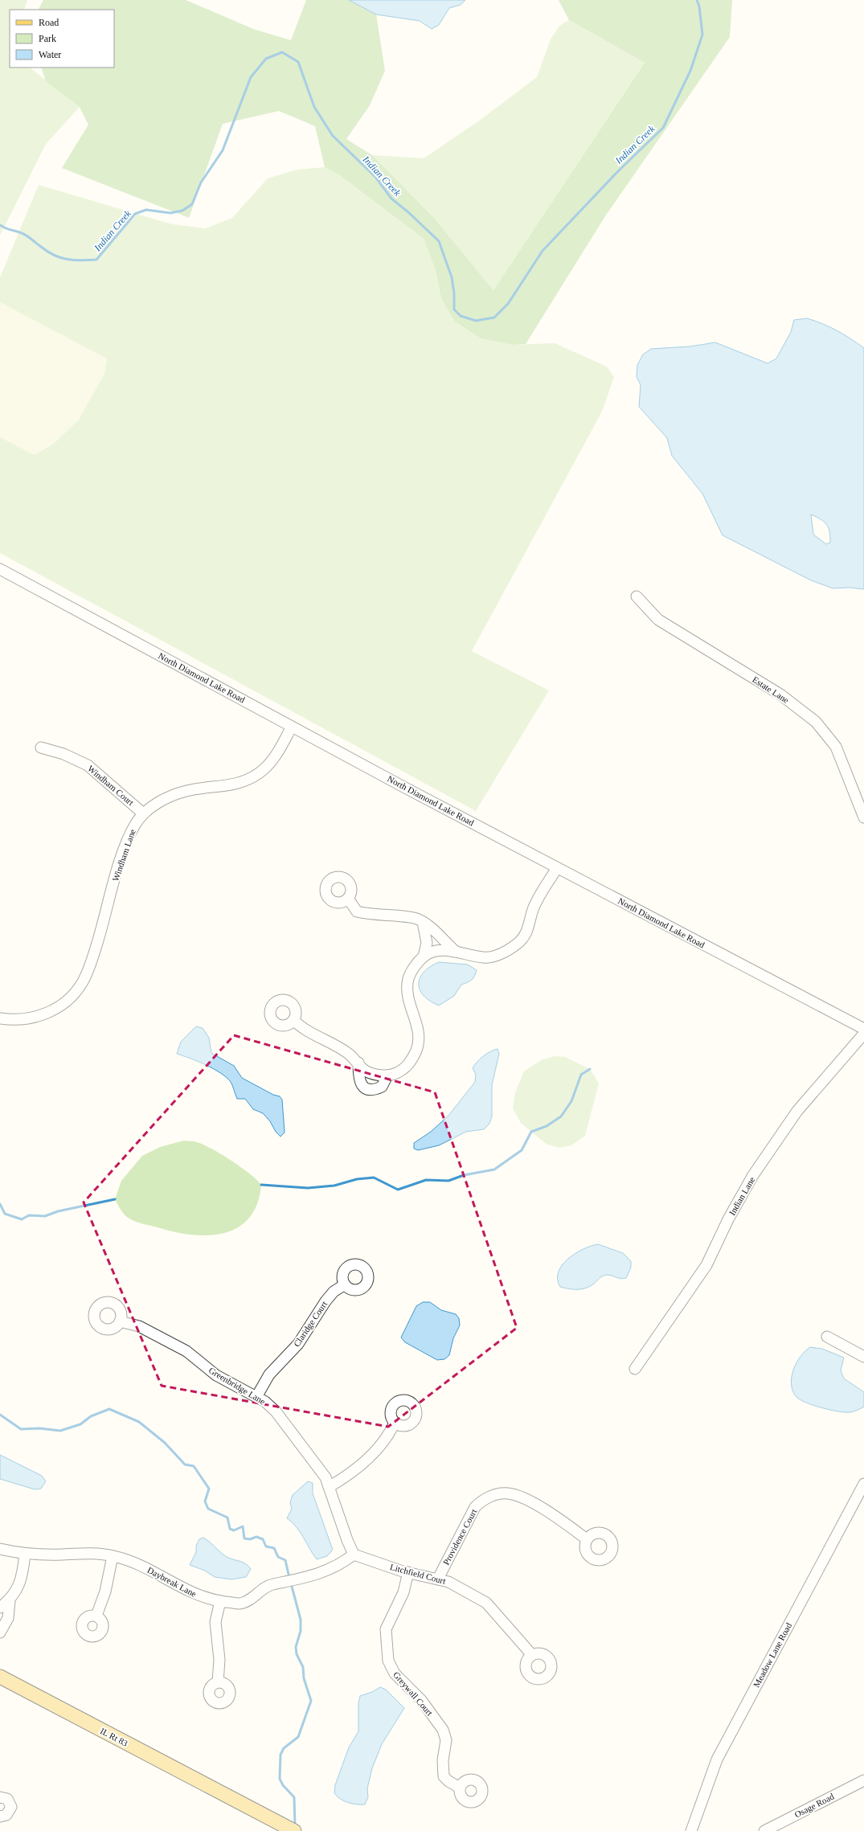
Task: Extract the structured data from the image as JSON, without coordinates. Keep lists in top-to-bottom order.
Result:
{
  "streets": {
    "main road": ["IL Rt 83"],
    "street": [
      "North Diamond Lake Road",
      "Estate Lane",
      "Windham Court",
      "Windham Lane",
      "Indian Lane",
      "Claridge Court",
      "Greenbridge Lane",
      "Providence Court",
      "Litchfield Court",
      "Daybreak Lane",
      "Meadow Lane Road",
      "Greywall Court",
      "Osage Road"
    ]
  },
  "crossings": [
    ["North Diamond Lake Road", "Windham Lane"],
    ["Windham Court", "Windham Lane"],
    ["Claridge Court", "Greenbridge Lane"],
    ["Greenbridge Lane", "Litchfield Court"],
    ["Greenbridge Lane", "Daybreak Lane"],
    ["Providence Court", "Litchfield Court"],
    ["Litchfield Court", "Daybreak Lane"],
    ["Litchfield Court", "Greywall Court"]
  ],
  "water": ["Indian Creek"],
  "legend": ["Road", "Park", "Water"]
}
